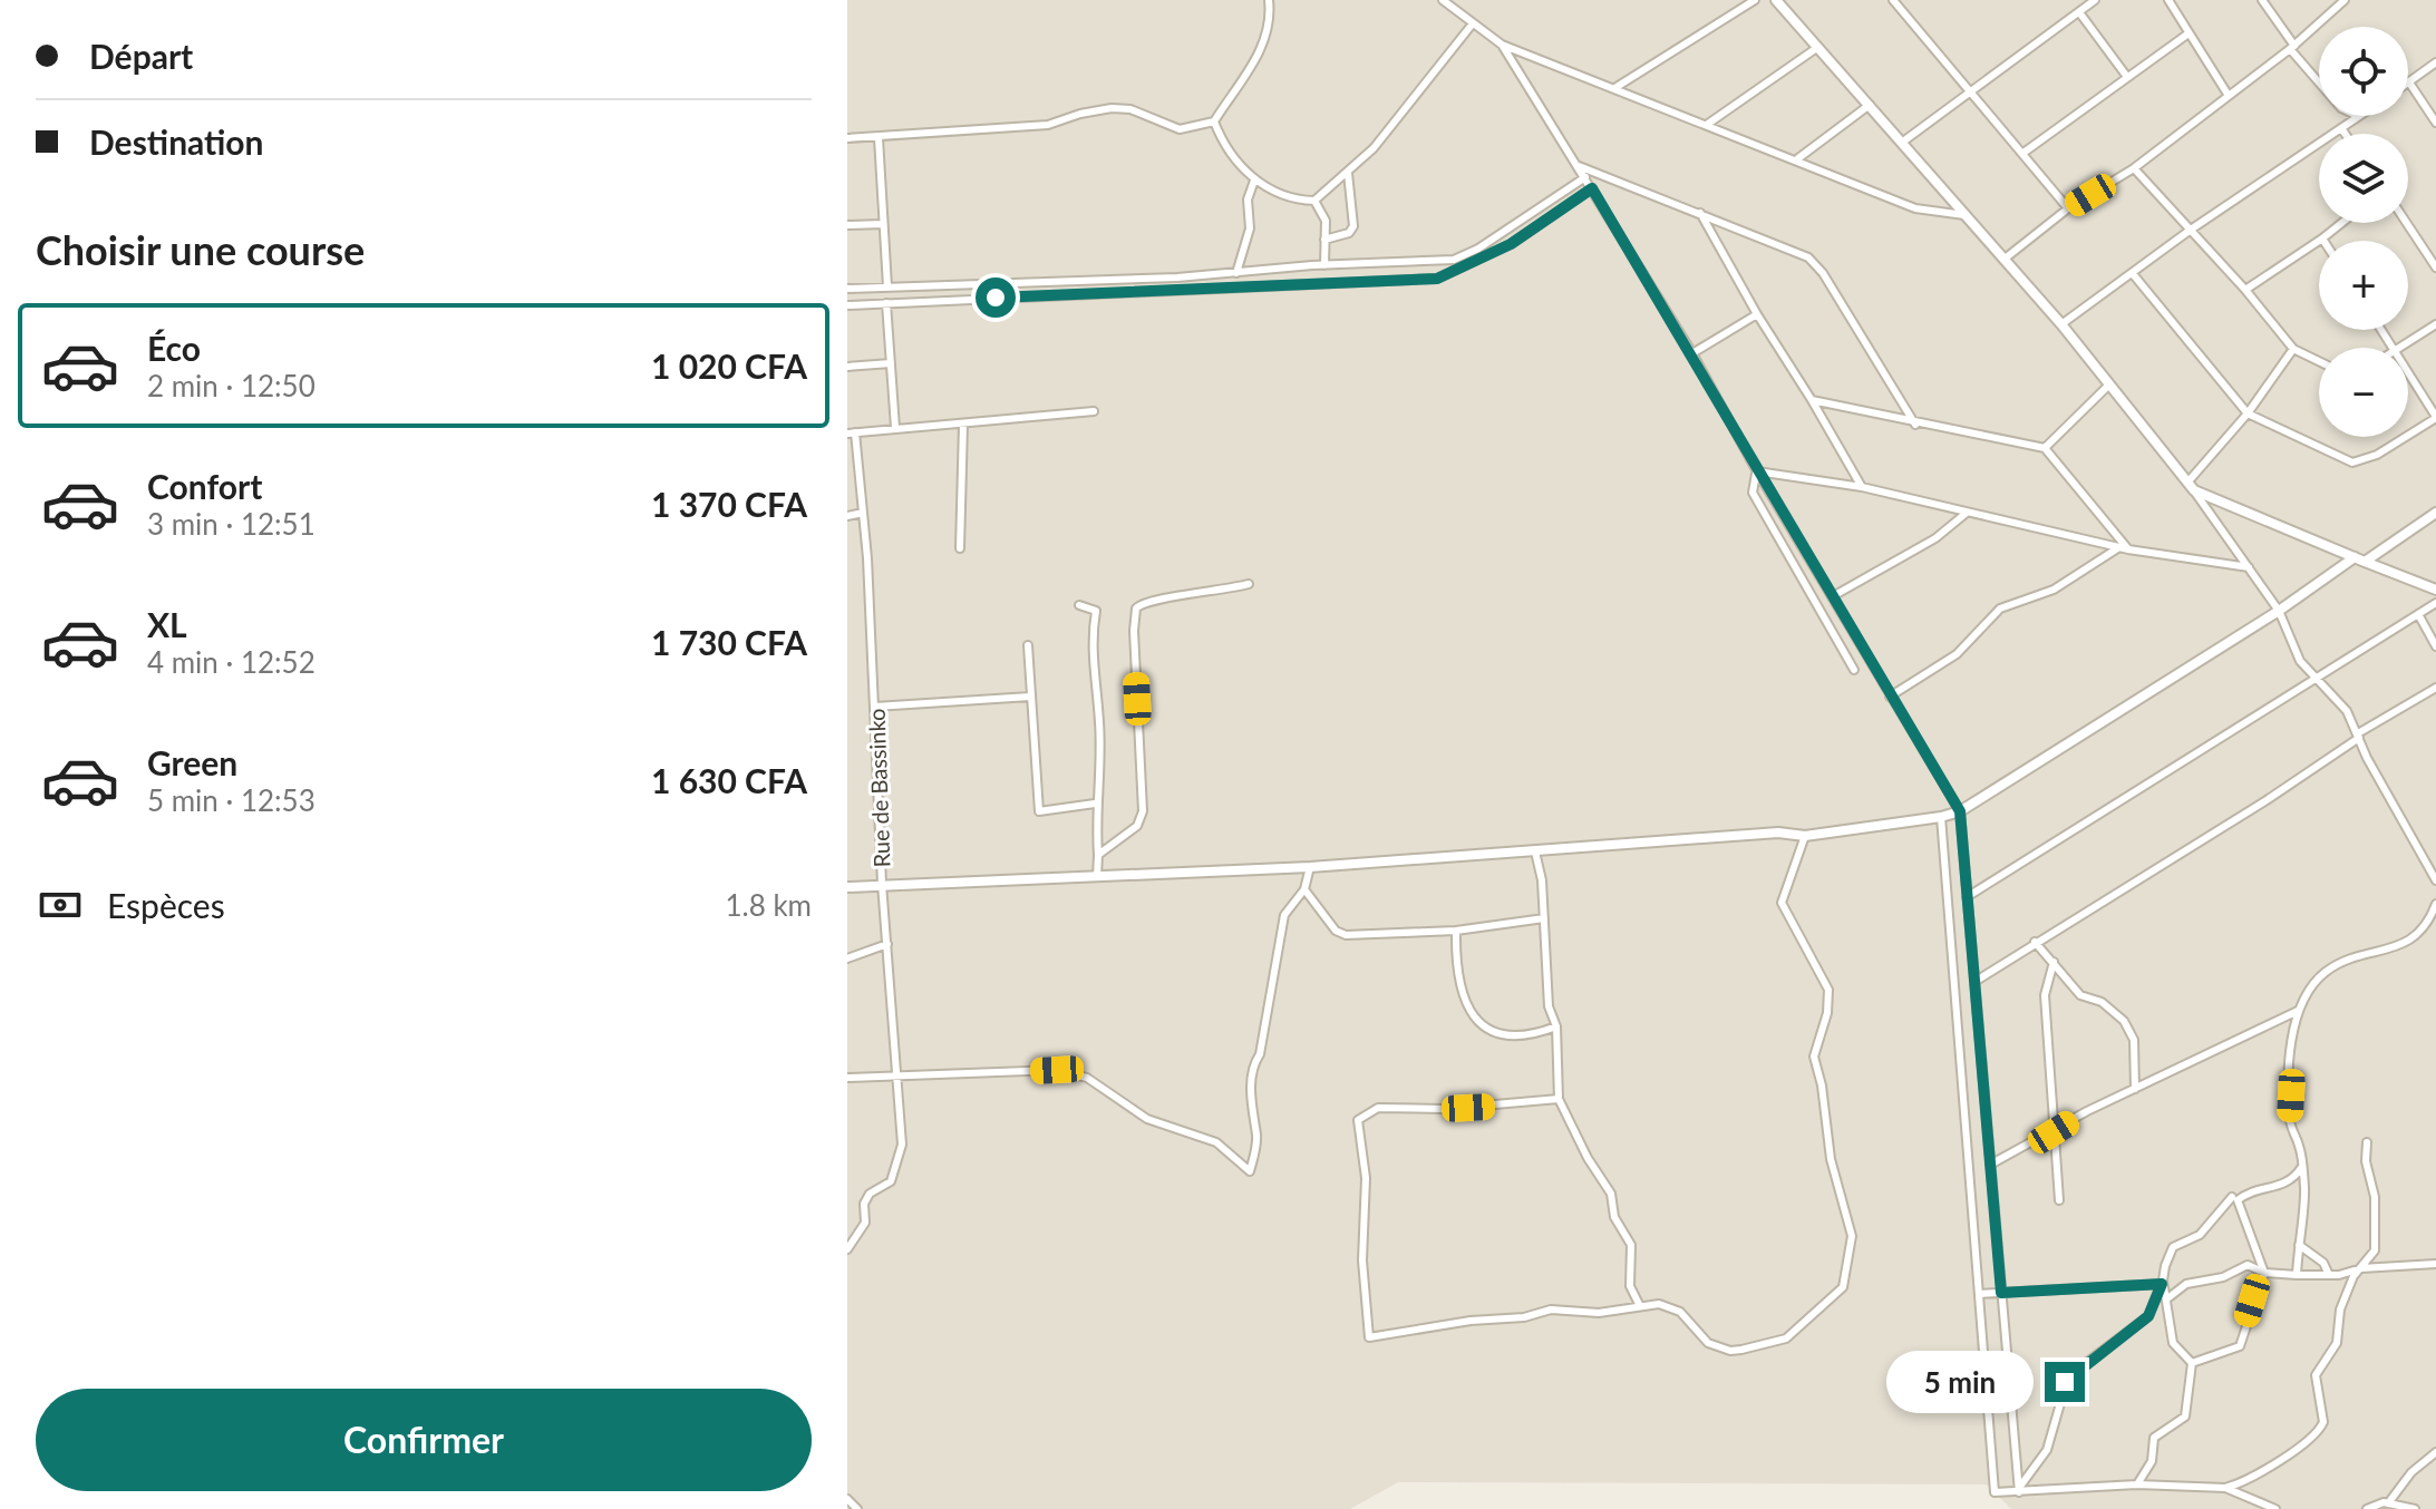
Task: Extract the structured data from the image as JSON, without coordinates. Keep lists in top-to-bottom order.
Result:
{
  "streets": {
    "street": ["Rue de Bassinko"]
  },
  "page": {
    "banner": ["Départ", "Destination"],
    "map_buttons": ["+", "−"],
    "heading": "Choisir une course",
    "list": [
      {
        "name": "Éco",
        "note": "2 min · 12:50",
        "value": "1 020 CFA"
      },
      {
        "name": "Confort",
        "note": "3 min · 12:51",
        "value": "1 370 CFA"
      },
      {
        "name": "XL",
        "note": "4 min · 12:52",
        "value": "1 730 CFA"
      },
      {
        "name": "Green",
        "note": "5 min · 12:53",
        "value": "1 630 CFA"
      }
    ],
    "pay": ["Espèces", "1.8 km"],
    "bubble": "5 min",
    "buttons": "Confirmer"
  }
}
